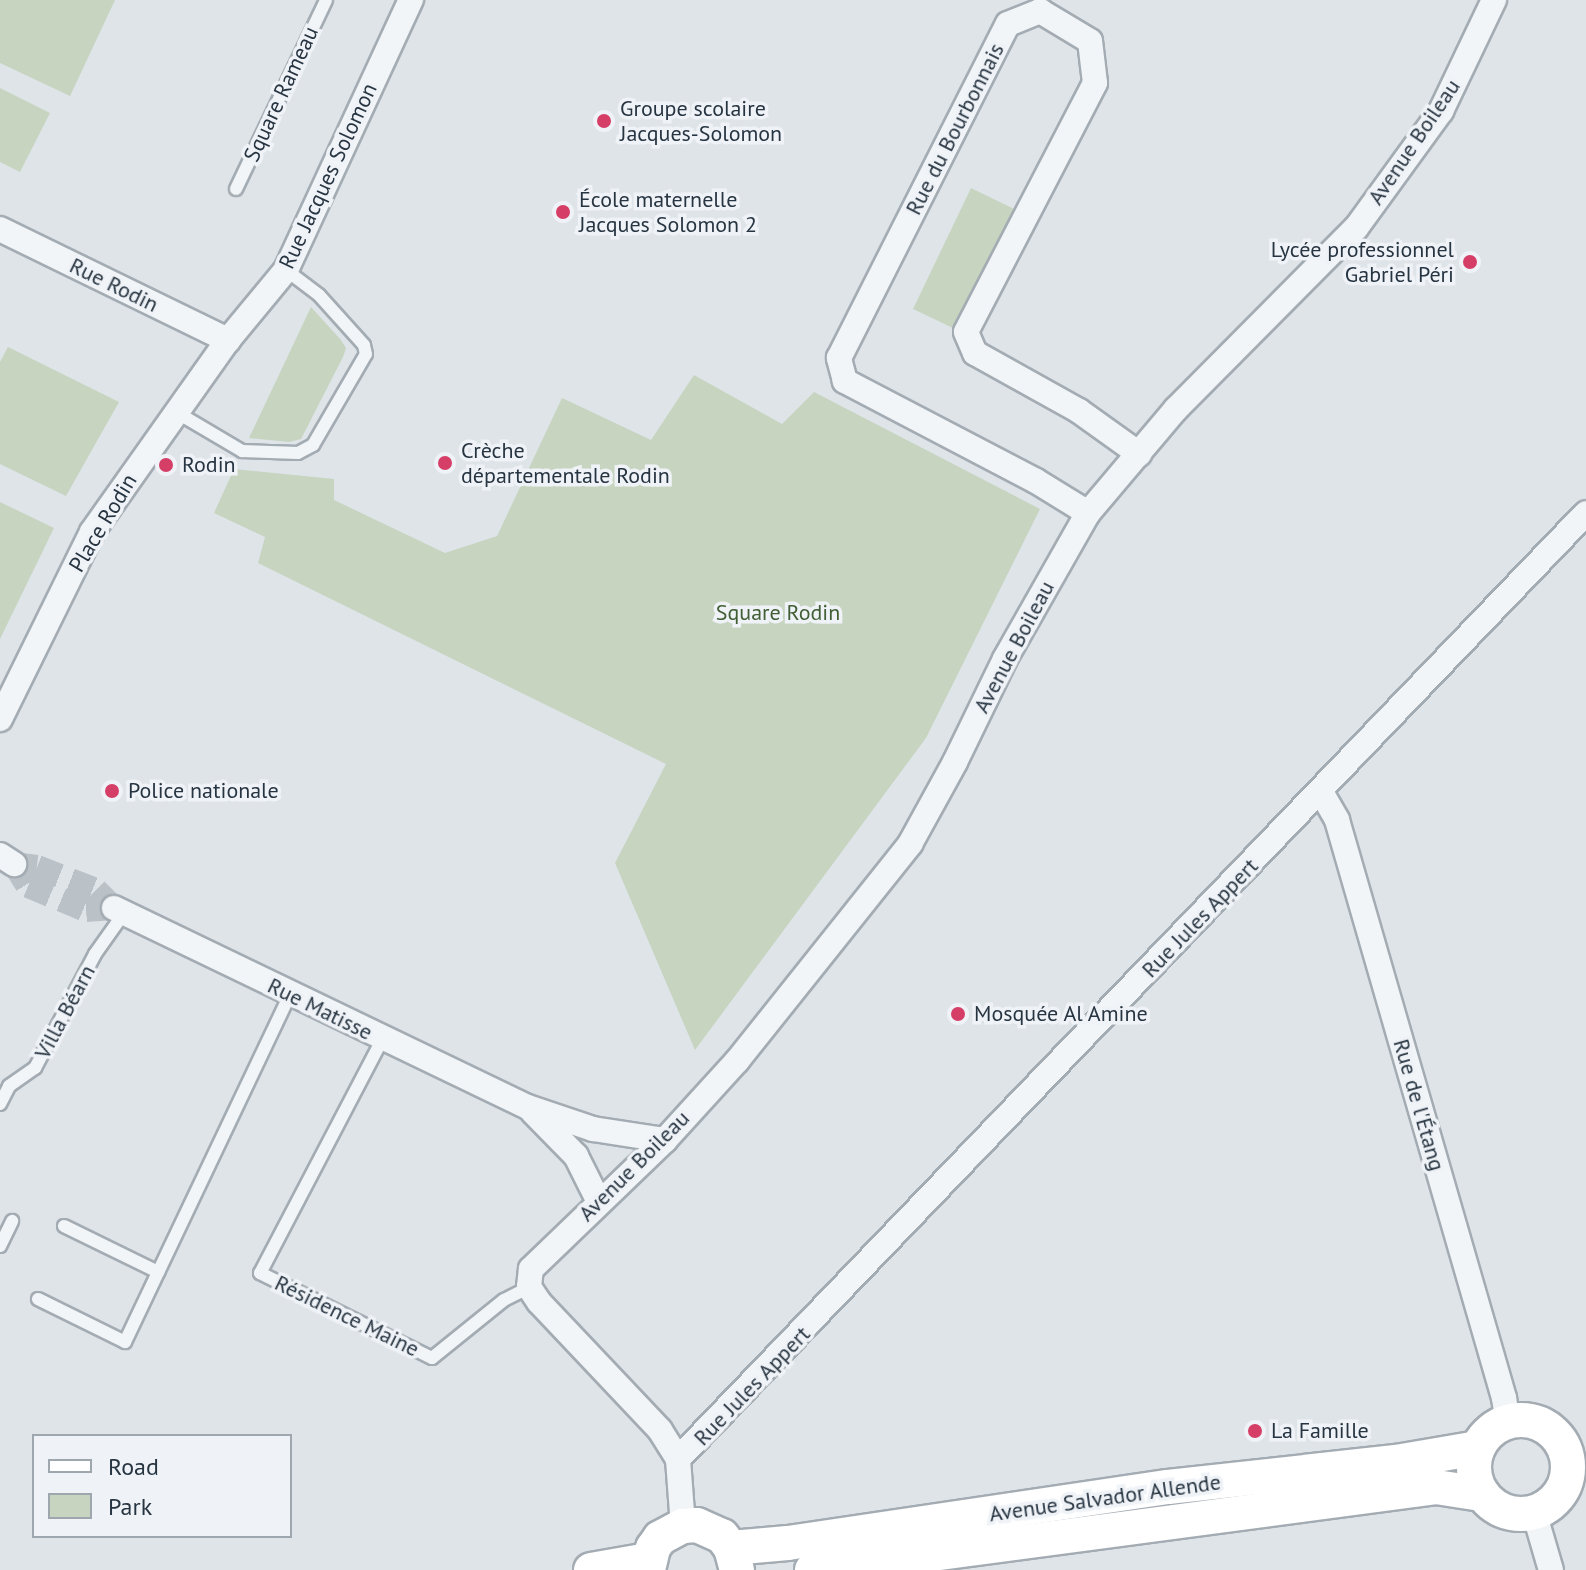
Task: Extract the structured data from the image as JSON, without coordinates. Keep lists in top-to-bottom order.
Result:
{
  "streets": {
    "main road": ["Avenue Salvador Allende"],
    "street": [
      "Rue du Bourbonnais",
      "Avenue Boileau",
      "Rue Jacques Solomon",
      "Rue Rodin",
      "Place Rodin",
      "Rue Jules Appert",
      "Rue Matisse",
      "Rue de l'Étang"
    ],
    "lane": ["Square Rameau", "Villa Béarn", "Résidence Maine"]
  },
  "crossings": [
    ["Rue du Bourbonnais", "Avenue Boileau"],
    ["Avenue Boileau", "Résidence Maine"],
    ["Rue Jacques Solomon", "Rue Rodin"],
    ["Rue Jacques Solomon", "Place Rodin"],
    ["Rue Rodin", "Place Rodin"],
    ["Rue Jules Appert", "Rue de l'Étang"],
    ["Rue Matisse", "Villa Béarn"],
    ["Rue Matisse", "Résidence Maine"],
    ["Rue de l'Étang", "Avenue Salvador Allende"]
  ],
  "parks": ["Square Rodin"],
  "places": [
    "Groupe scolaire Jacques-Solomon",
    "École maternelle Jacques Solomon 2",
    "Lycée professionnel Gabriel Péri",
    "Crèche départementale Rodin",
    "Rodin",
    "Police nationale",
    "Mosquée Al Amine",
    "La Famille"
  ],
  "legend": ["Road", "Park"]
}
